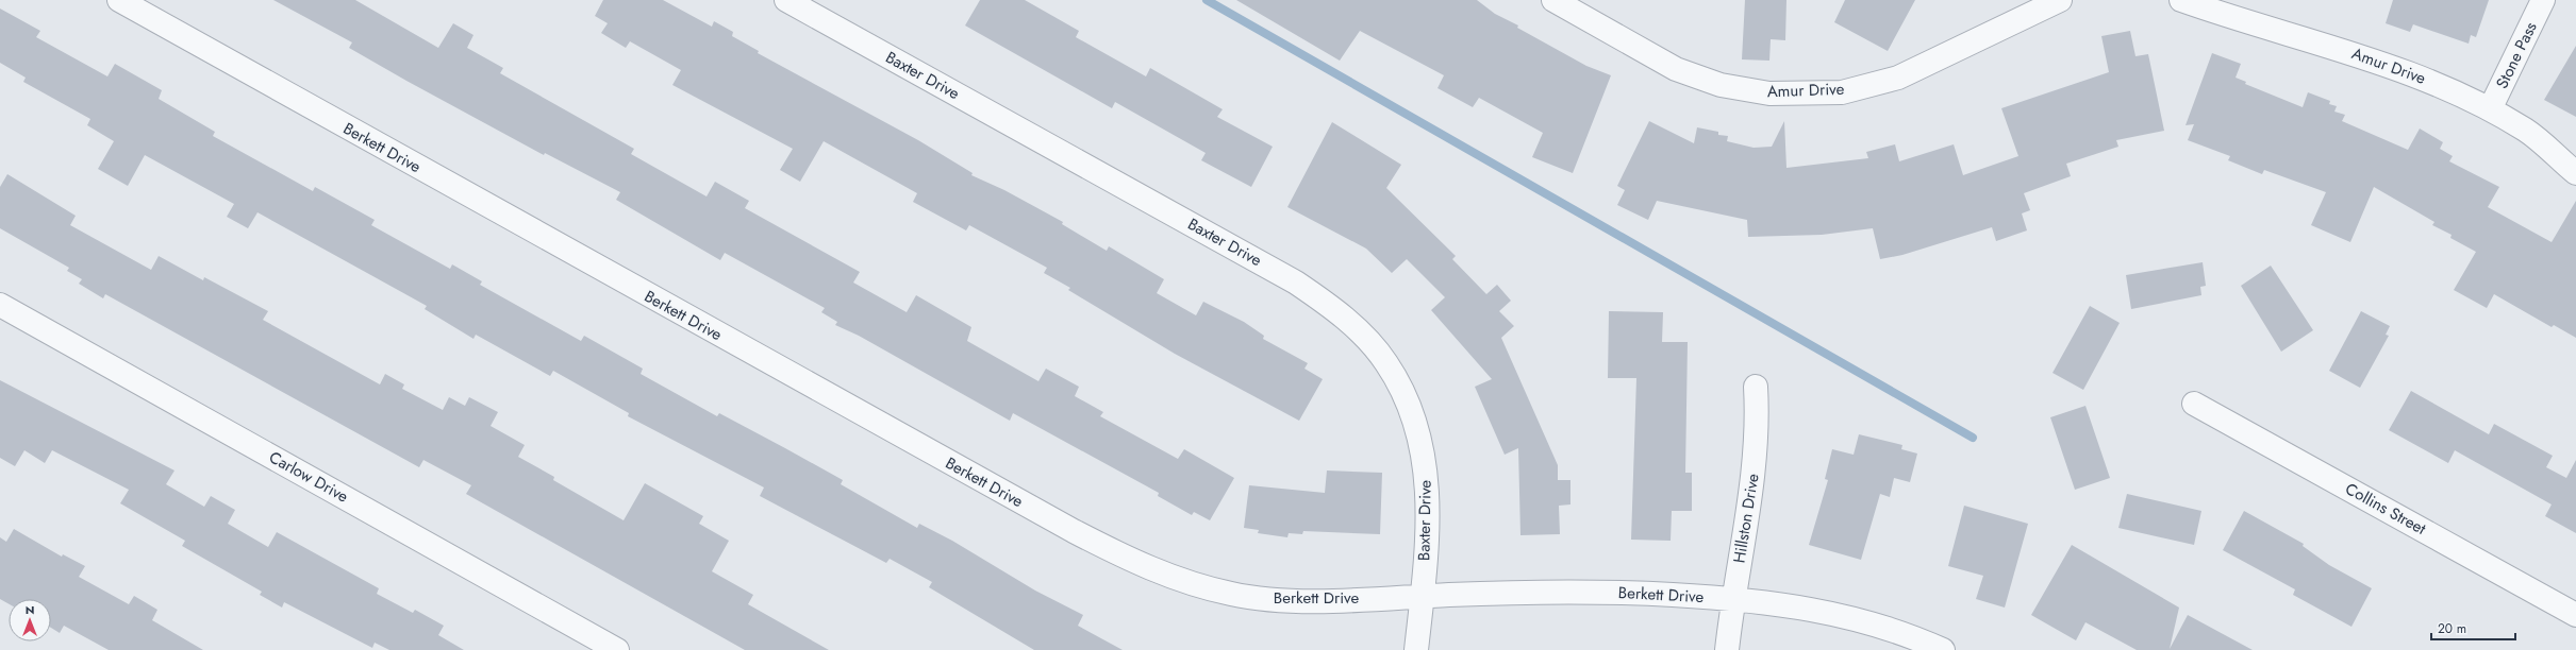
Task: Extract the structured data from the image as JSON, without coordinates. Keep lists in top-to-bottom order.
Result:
{
  "streets": {
    "street": [
      "Stone Pass",
      "Amur Drive",
      "Baxter Drive",
      "Berkett Drive",
      "Carlow Drive",
      "Collins Street",
      "Hillston Drive"
    ]
  },
  "crossings": [
    ["Stone Pass", "Amur Drive"],
    ["Baxter Drive", "Berkett Drive"],
    ["Berkett Drive", "Hillston Drive"]
  ],
  "scale_bar": "20 m",
  "north": "top"
}
